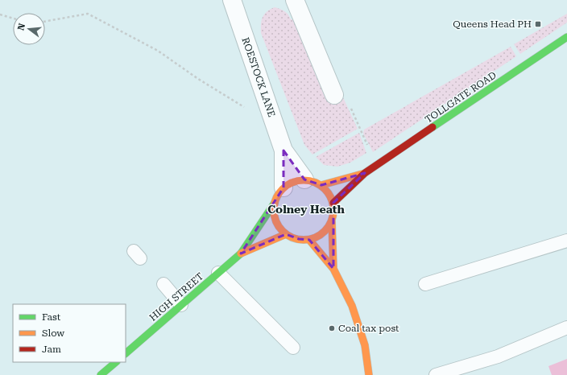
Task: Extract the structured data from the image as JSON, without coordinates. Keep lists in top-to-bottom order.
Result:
{
  "streets": {
    "street": ["ROESTOCK LANE", "TOLLGATE ROAD", "HIGH STREET"]
  },
  "crossings": [
    ["ROESTOCK LANE", "TOLLGATE ROAD"],
    ["ROESTOCK LANE", "HIGH STREET"],
    ["TOLLGATE ROAD", "HIGH STREET"]
  ],
  "districts": ["Colney Heath"],
  "places": {
    "transit": ["Queens Head PH"],
    "other": ["Coal tax post"]
  },
  "legend": ["Fast", "Slow", "Jam"],
  "north": "left"
}
